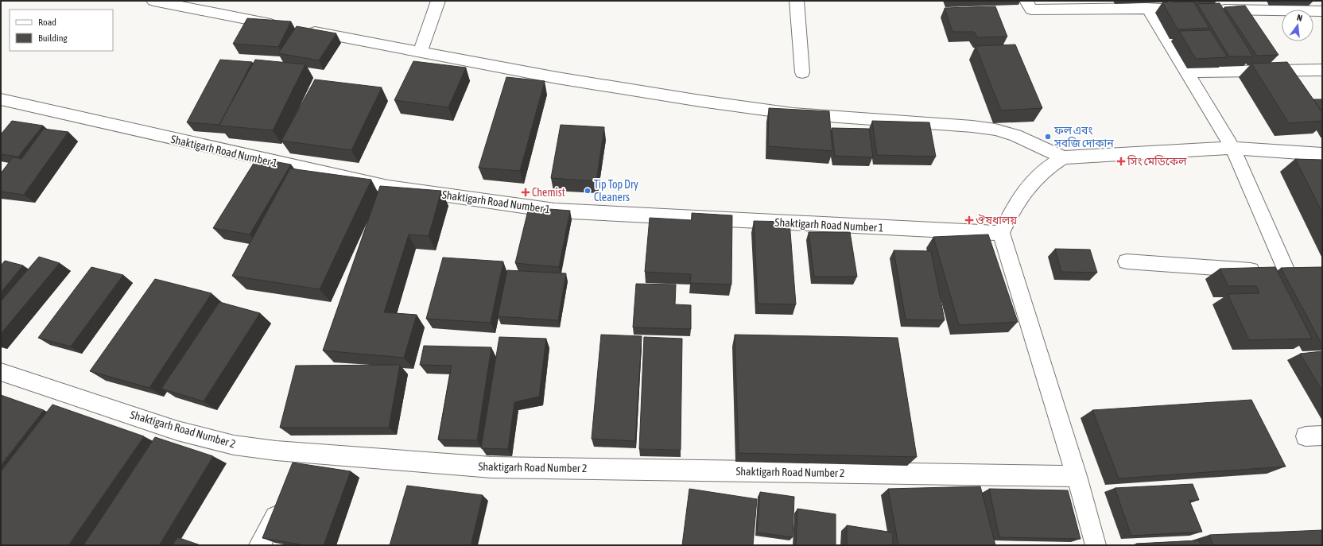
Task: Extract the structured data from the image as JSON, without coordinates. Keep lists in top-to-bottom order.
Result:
{
  "streets": {
    "street": ["Shaktigarh Road Number 1", "Shaktigarh Road Number 2"]
  },
  "places": {
    "other": ["ফল এবং সবজি দোকান", "Tip Top Dry Cleaners"],
    "health": ["সিং মেডিকেল", "Chemist", "ঔষধালয়"]
  },
  "legend": ["Road", "Building"],
  "north": "top"
}
